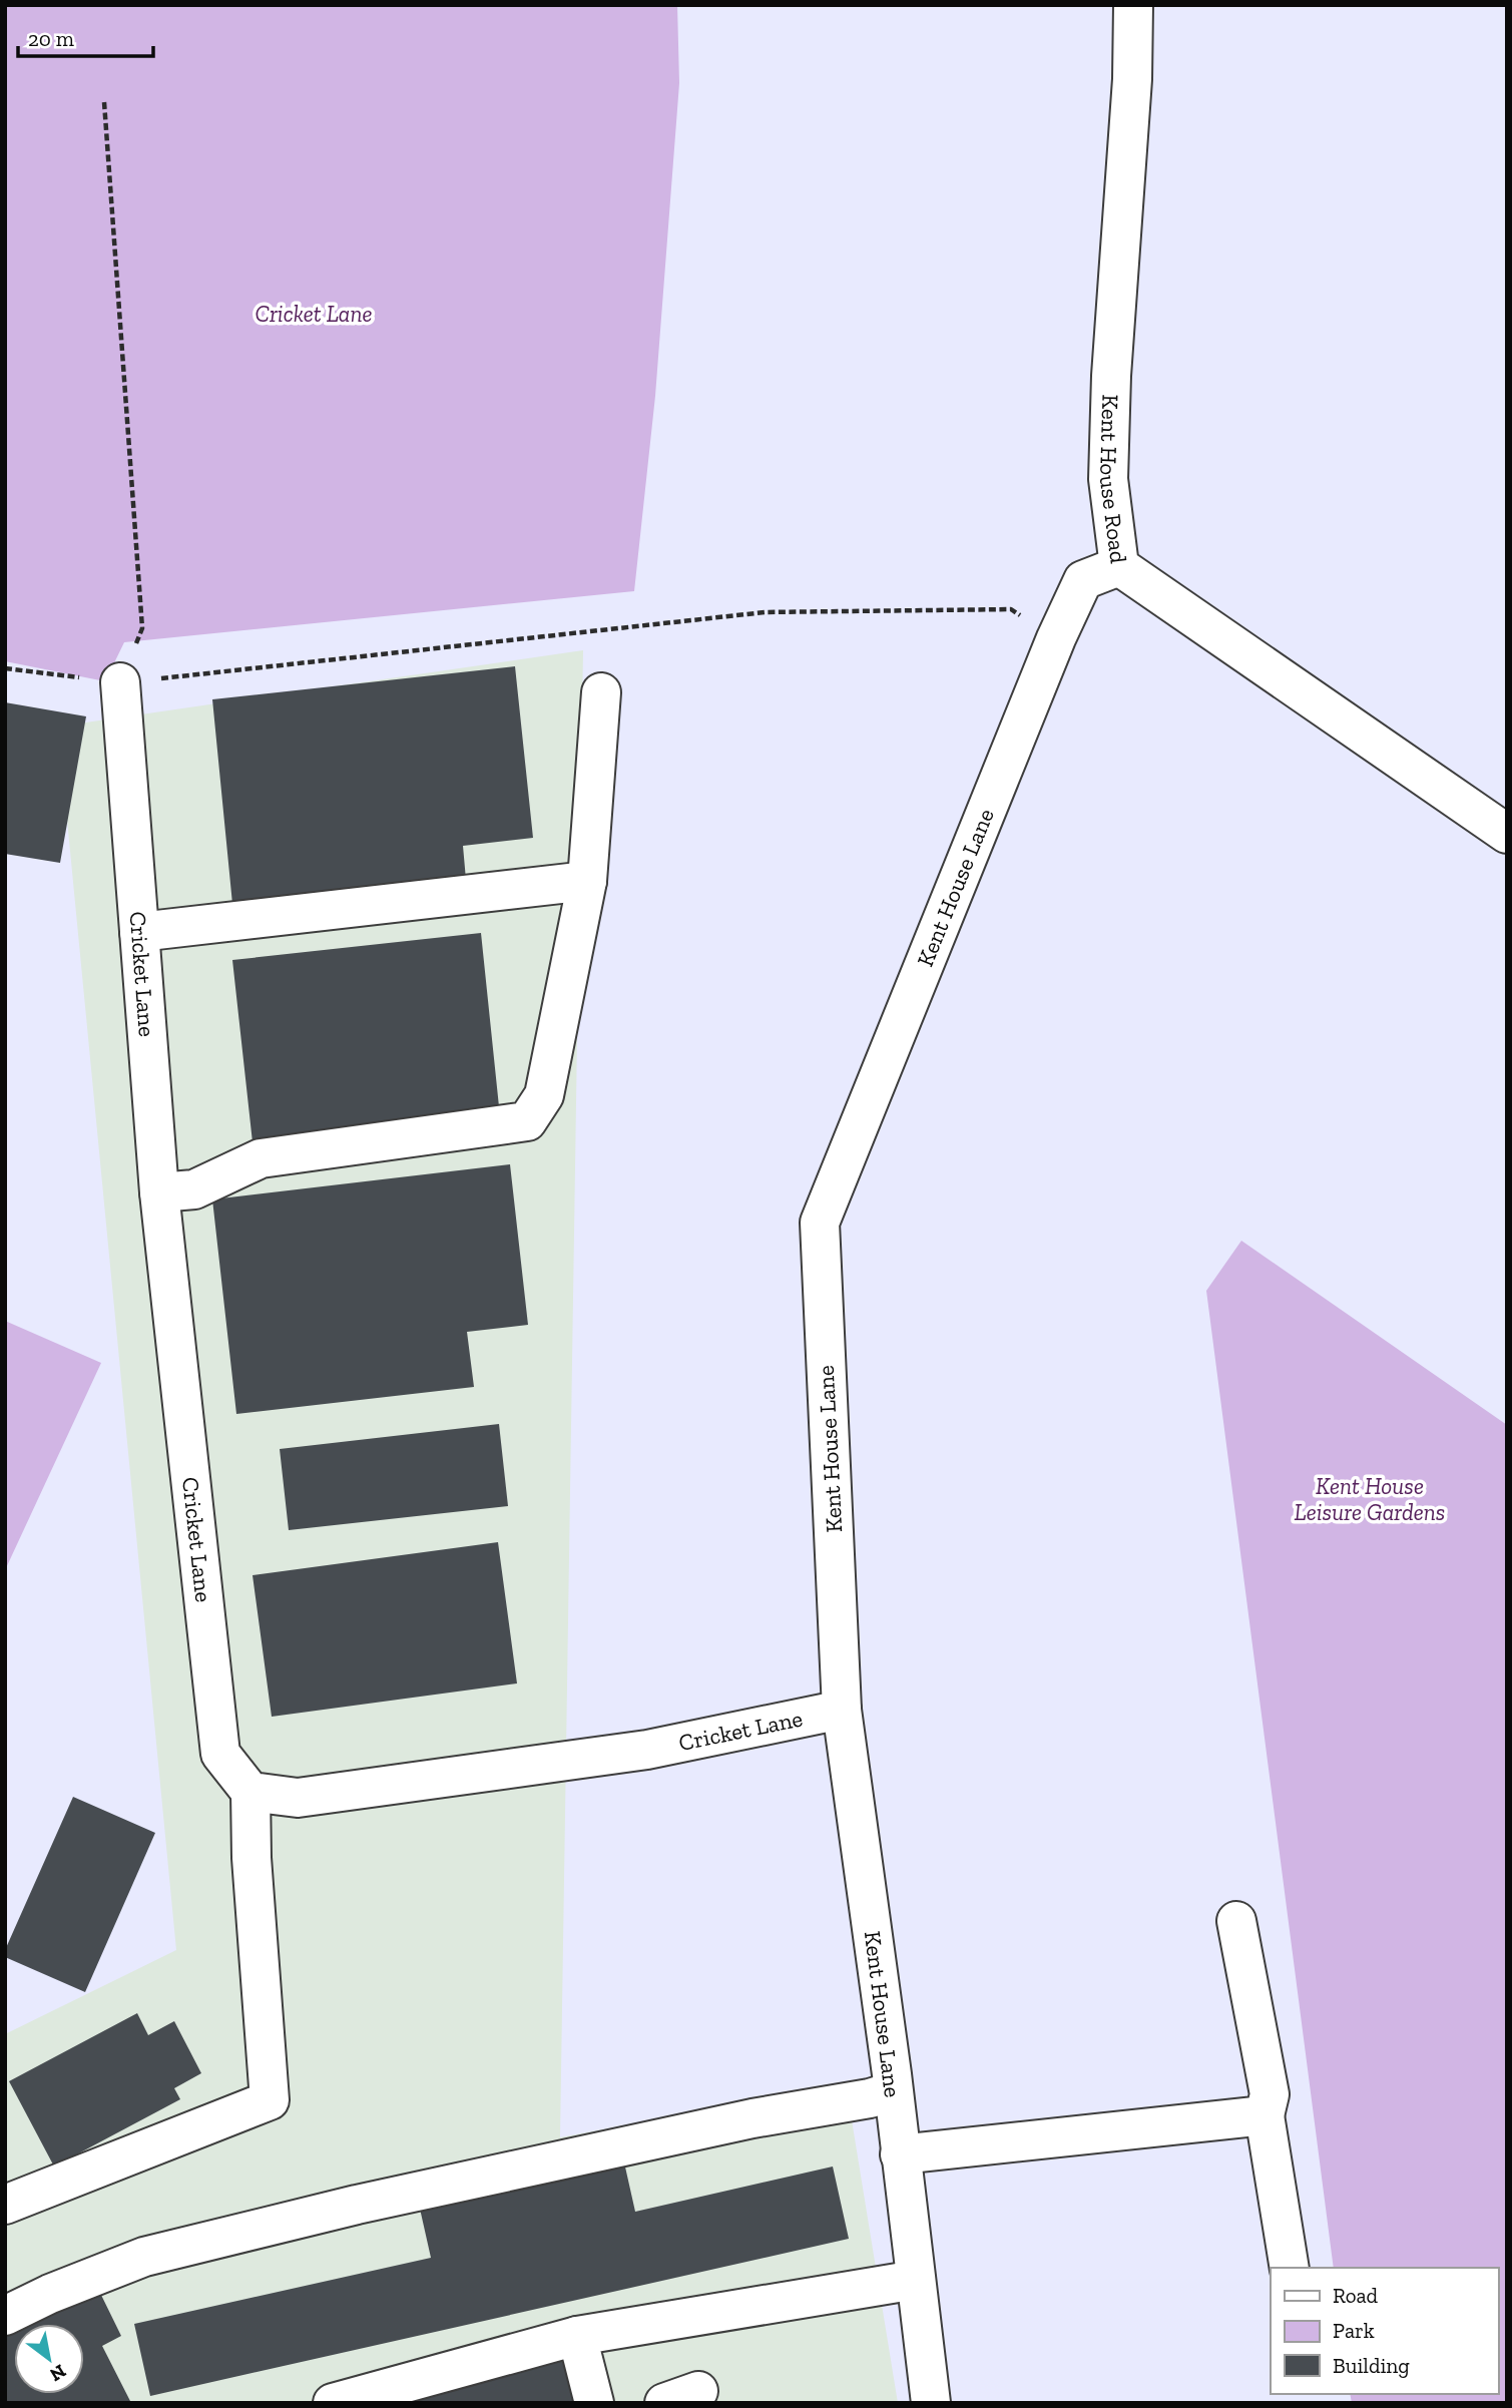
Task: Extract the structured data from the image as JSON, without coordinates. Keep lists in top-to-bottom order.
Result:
{
  "streets": {
    "street": ["Kent House Road", "Kent House Lane", "Cricket Lane"]
  },
  "crossings": [
    ["Kent House Road", "Kent House Lane"],
    ["Kent House Lane", "Cricket Lane"]
  ],
  "parks": ["Cricket Lane", "Kent House Leisure Gardens"],
  "legend": ["Road", "Park", "Building"],
  "scale_bar": "20 m",
  "north": "bottom right"
}
